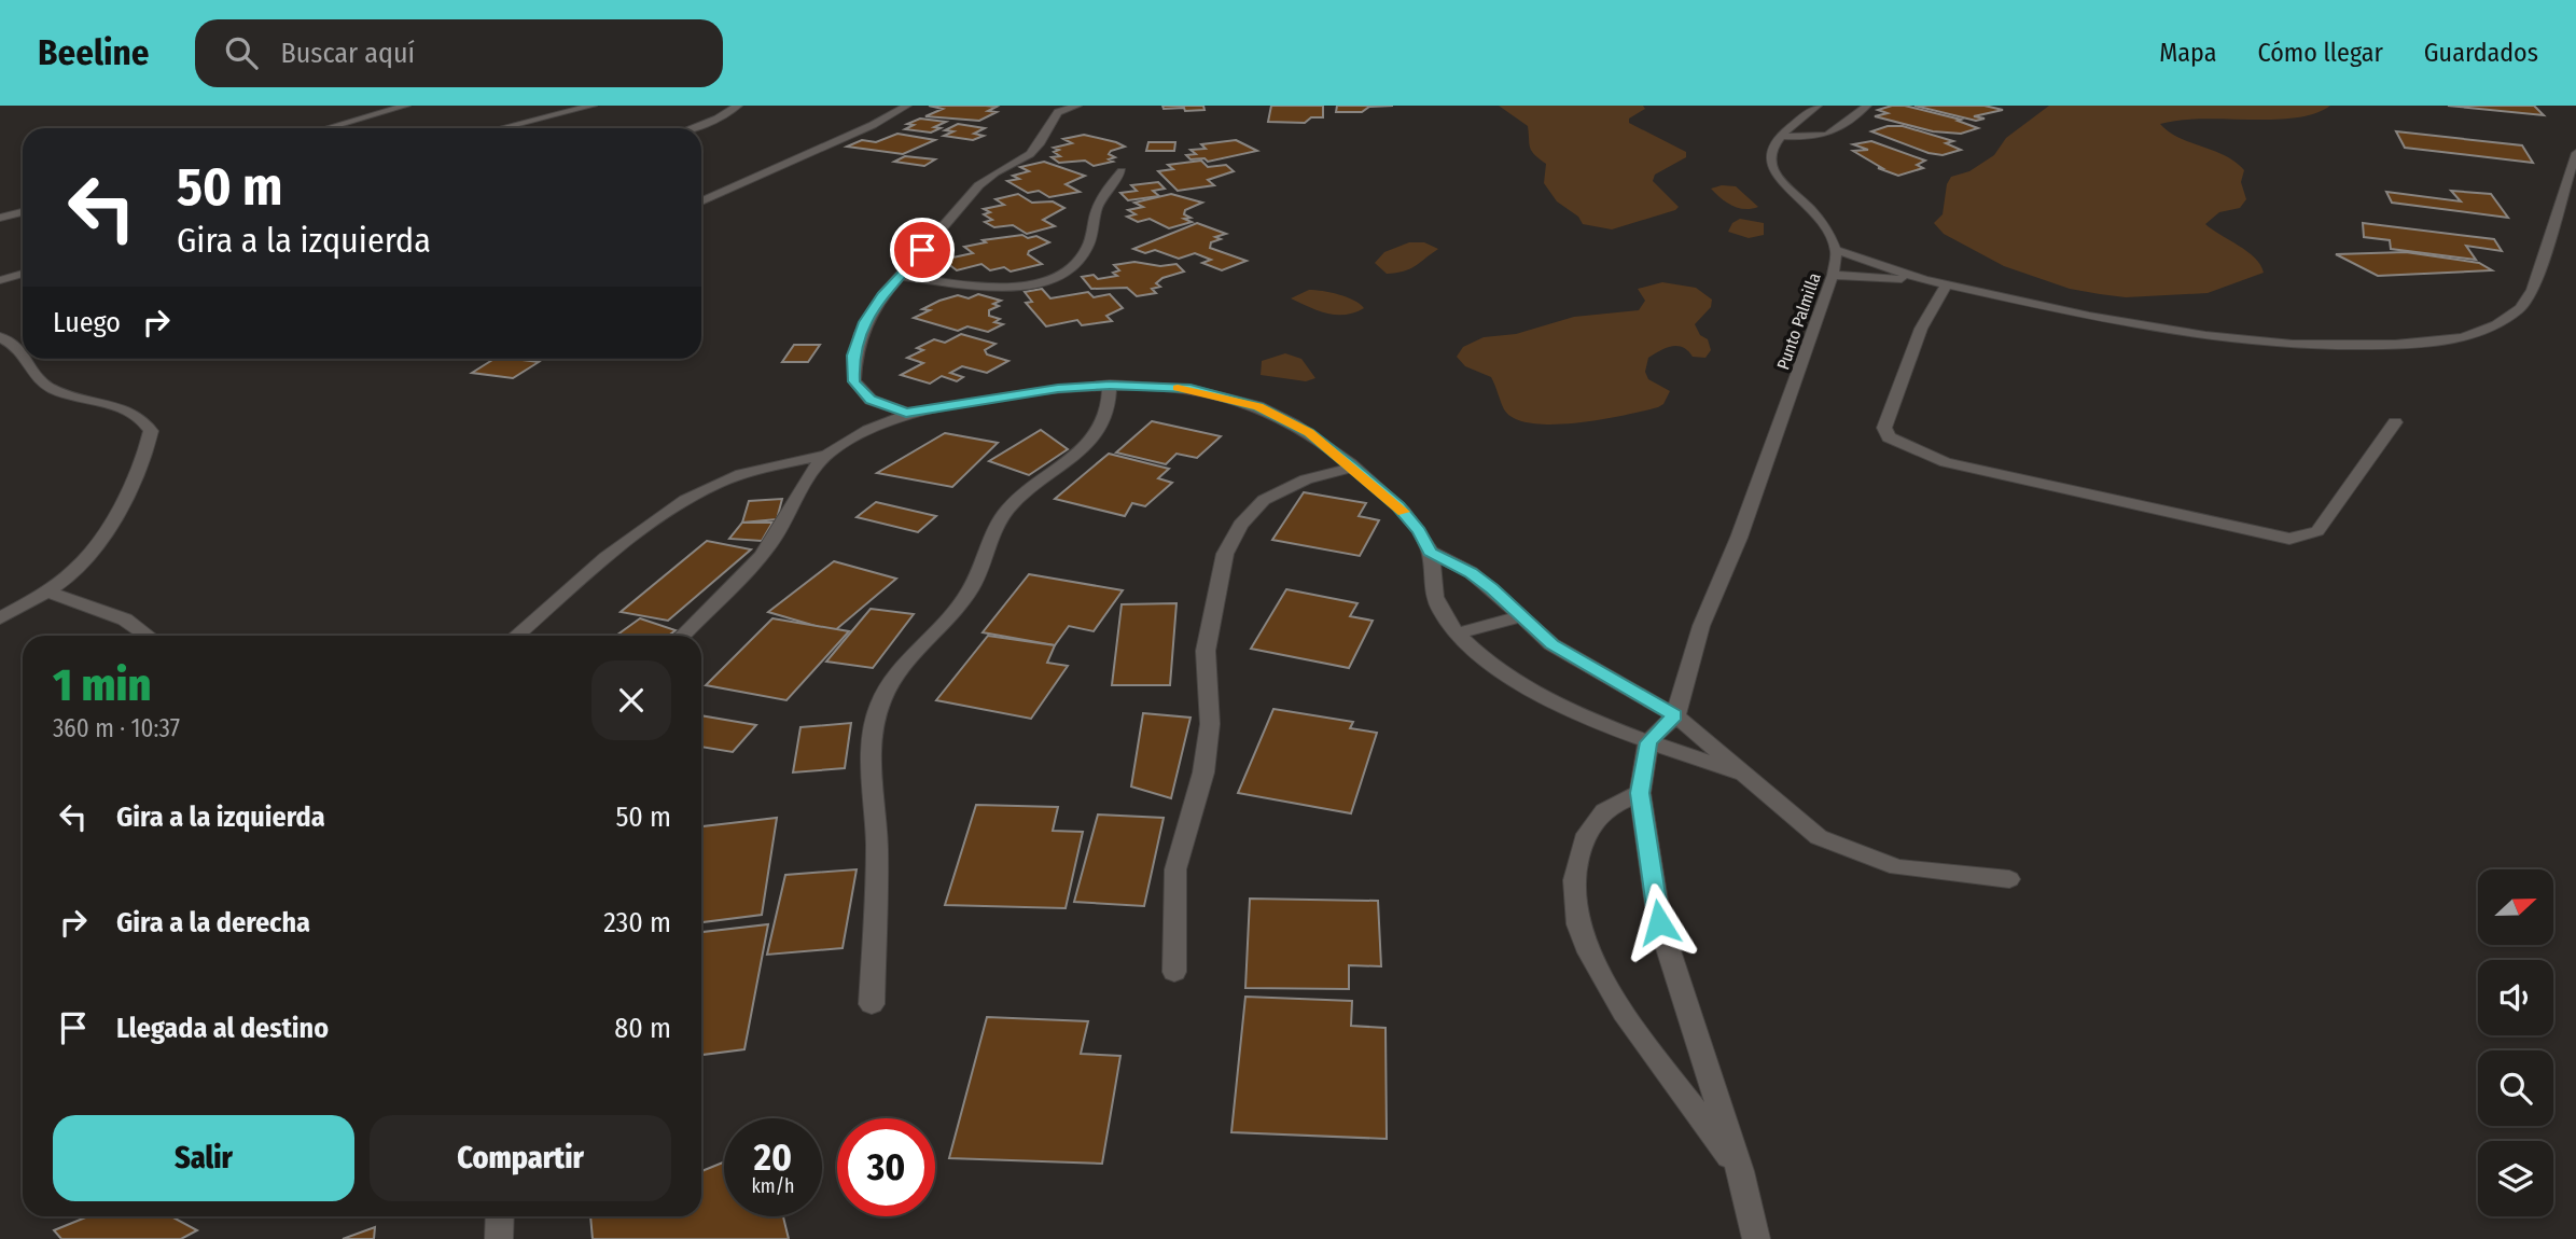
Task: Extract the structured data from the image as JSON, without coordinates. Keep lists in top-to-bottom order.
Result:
{
  "streets": {
    "street": ["Punto Palmilla"]
  },
  "north": "right",
  "page": {
    "header": "Beeline",
    "search": "Buscar aquí",
    "nav": ["Mapa", "Cómo llegar", "Guardados"],
    "turn": ["50 m", "Gira a la izquierda"],
    "then": "Luego",
    "heading": ["1 min", "360 m · 10:37"],
    "list": [
      {
        "name": "Gira a la izquierda",
        "value": "50 m"
      },
      {
        "name": "Gira a la derecha",
        "value": "230 m"
      },
      {
        "name": "Llegada al destino",
        "value": "80 m"
      }
    ],
    "buttons": ["Salir", "Compartir"],
    "speed": "20 km/h",
    "limit": "30"
  }
}
